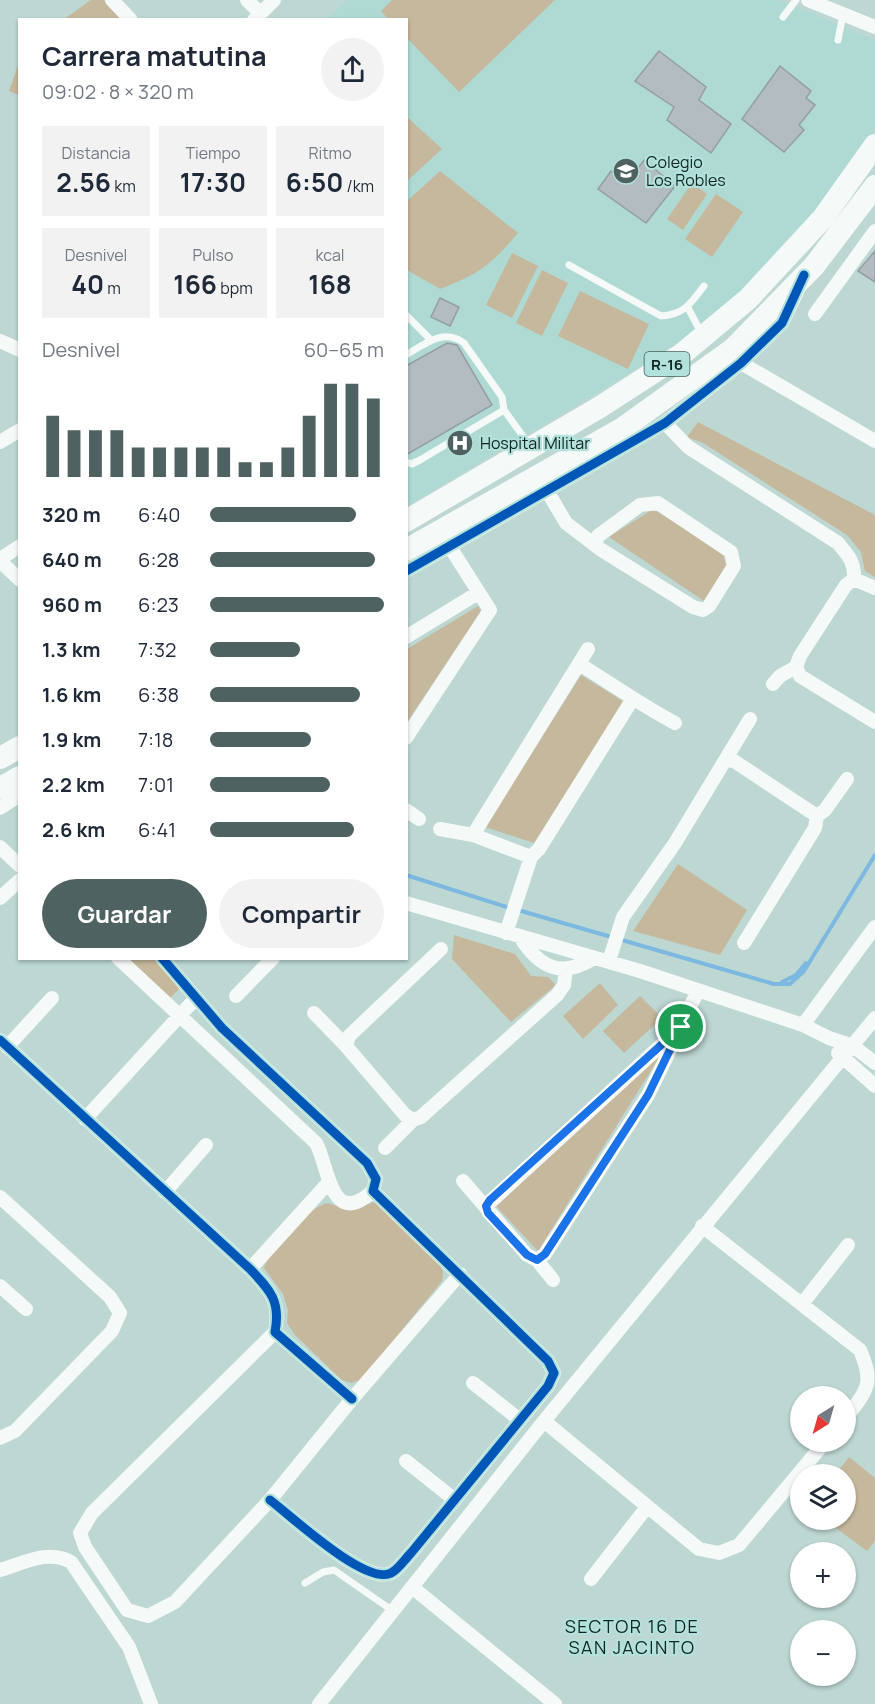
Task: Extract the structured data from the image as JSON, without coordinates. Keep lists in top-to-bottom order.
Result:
{
  "streets": {
    "main road": ["R-16"]
  },
  "districts": ["SECTOR 16 DE SAN JACINTO"],
  "places": {
    "school or university": ["Colegio Los Robles"],
    "hospital": ["Hospital Militar"]
  },
  "north": "bottom left",
  "page": {
    "heading": ["Carrera matutina", "09:02 · 8 × 320 m"],
    "stats": [
      ["Distancia", "2.56 km"],
      ["Tiempo", "17:30"],
      ["Ritmo", "6:50 /km"],
      ["Desnivel", "40 m"],
      ["Pulso", "166 bpm"],
      ["kcal", "168"]
    ],
    "chart": ["Desnivel", "60–65 m"],
    "list": [
      {
        "name": "320 m",
        "note": "6:40"
      },
      {
        "name": "640 m",
        "note": "6:28"
      },
      {
        "name": "960 m",
        "note": "6:23"
      },
      {
        "name": "1.3 km",
        "note": "7:32"
      },
      {
        "name": "1.6 km",
        "note": "6:38"
      },
      {
        "name": "1.9 km",
        "note": "7:18"
      },
      {
        "name": "2.2 km",
        "note": "7:01"
      },
      {
        "name": "2.6 km",
        "note": "6:41"
      }
    ],
    "buttons": ["Guardar", "Compartir"],
    "map_buttons": ["+", "−"]
  }
}
